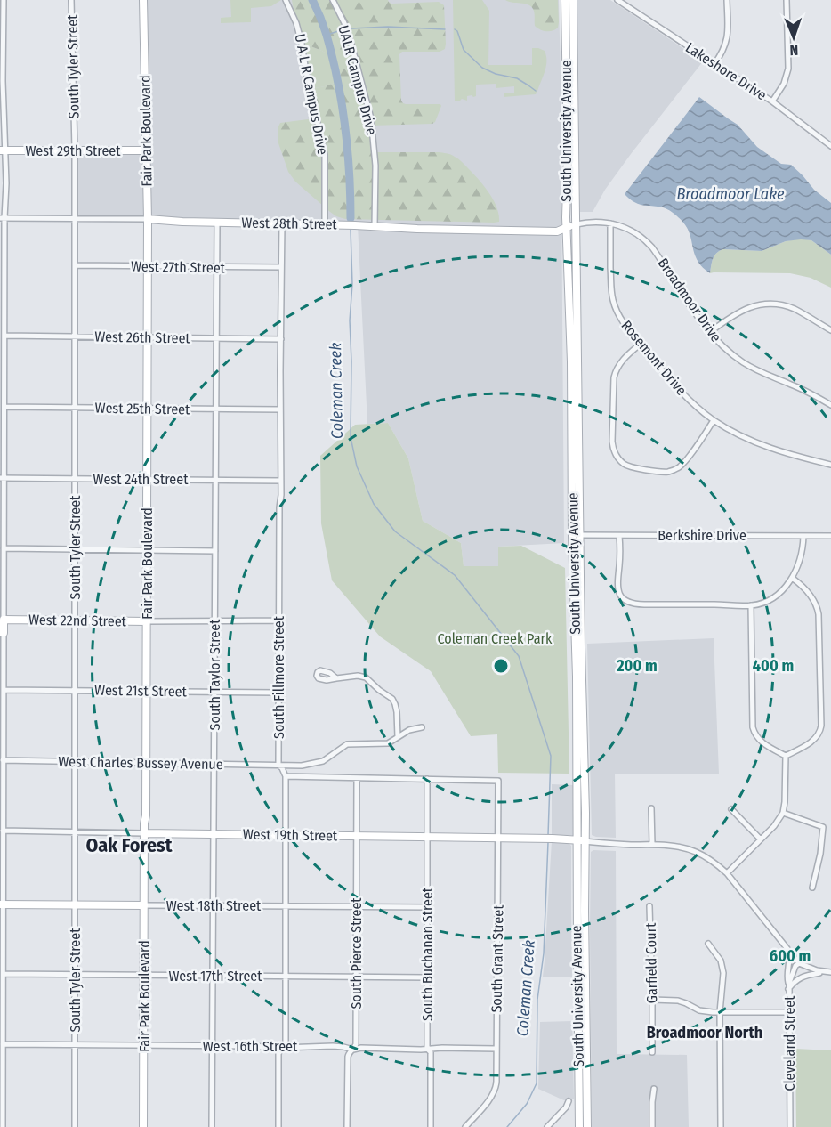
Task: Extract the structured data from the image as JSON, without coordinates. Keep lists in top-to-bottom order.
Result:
{
  "streets": {
    "street": [
      "South Tyler Street",
      "Lakeshore Drive",
      "UALR Campus Drive",
      "U A L R Campus Drive",
      "Fair Park Boulevard",
      "South University Avenue",
      "West 29th Street",
      "West 28th Street",
      "West 27th Street",
      "Broadmoor Drive",
      "West 26th Street",
      "Rosemont Drive",
      "West 25th Street",
      "West 24th Street",
      "Berkshire Drive",
      "West 22nd Street",
      "South Taylor Street",
      "South Fillmore Street",
      "West 21st Street",
      "West Charles Bussey Avenue",
      "West 19th Street",
      "West 18th Street",
      "South Pierce Street",
      "South Buchanan Street",
      "South Grant Street",
      "Garfield Court",
      "West 17th Street",
      "Cleveland Street",
      "West 16th Street"
    ]
  },
  "crossings": [
    ["South Tyler Street", "West 29th Street"],
    ["South Tyler Street", "West 28th Street"],
    ["South Tyler Street", "West 27th Street"],
    ["South Tyler Street", "West 26th Street"],
    ["South Tyler Street", "West 25th Street"],
    ["South Tyler Street", "West 24th Street"],
    ["South Tyler Street", "West 22nd Street"],
    ["South Tyler Street", "West 21st Street"],
    ["South Tyler Street", "West Charles Bussey Avenue"],
    ["South Tyler Street", "West 19th Street"],
    ["South Tyler Street", "West 18th Street"],
    ["South Tyler Street", "West 17th Street"],
    ["South Tyler Street", "West 16th Street"],
    ["UALR Campus Drive", "West 28th Street"],
    ["U A L R Campus Drive", "West 28th Street"],
    ["Fair Park Boulevard", "West 29th Street"],
    ["Fair Park Boulevard", "West 28th Street"],
    ["Fair Park Boulevard", "West 27th Street"],
    ["Fair Park Boulevard", "West 26th Street"],
    ["Fair Park Boulevard", "West 25th Street"],
    ["Fair Park Boulevard", "West 24th Street"],
    ["Fair Park Boulevard", "West 22nd Street"],
    ["Fair Park Boulevard", "West 21st Street"],
    ["Fair Park Boulevard", "West Charles Bussey Avenue"],
    ["Fair Park Boulevard", "West 19th Street"],
    ["Fair Park Boulevard", "West 18th Street"],
    ["Fair Park Boulevard", "West 17th Street"],
    ["Fair Park Boulevard", "West 16th Street"],
    ["South University Avenue", "West 28th Street"],
    ["South University Avenue", "Broadmoor Drive"],
    ["South University Avenue", "Berkshire Drive"],
    ["South University Avenue", "West 19th Street"],
    ["West 28th Street", "Broadmoor Drive"],
    ["West 28th Street", "South Taylor Street"],
    ["West 28th Street", "South Fillmore Street"],
    ["West 27th Street", "South Taylor Street"],
    ["West 27th Street", "South Fillmore Street"],
    ["Broadmoor Drive", "Rosemont Drive"],
    ["West 26th Street", "South Taylor Street"],
    ["West 26th Street", "South Fillmore Street"],
    ["West 25th Street", "South Taylor Street"],
    ["West 25th Street", "South Fillmore Street"],
    ["West 24th Street", "South Taylor Street"],
    ["West 24th Street", "South Fillmore Street"],
    ["West 22nd Street", "South Taylor Street"],
    ["West 22nd Street", "South Fillmore Street"],
    ["South Taylor Street", "West 21st Street"],
    ["South Taylor Street", "West Charles Bussey Avenue"],
    ["South Taylor Street", "West 19th Street"],
    ["South Taylor Street", "West 18th Street"],
    ["South Taylor Street", "West 17th Street"],
    ["South Taylor Street", "West 16th Street"],
    ["South Fillmore Street", "West 21st Street"],
    ["South Fillmore Street", "West Charles Bussey Avenue"],
    ["West 19th Street", "South Pierce Street"],
    ["West 19th Street", "South Buchanan Street"],
    ["West 19th Street", "South Grant Street"],
    ["West 18th Street", "South Pierce Street"],
    ["West 18th Street", "South Buchanan Street"],
    ["South Pierce Street", "West 17th Street"],
    ["South Pierce Street", "West 16th Street"],
    ["South Buchanan Street", "South Grant Street"],
    ["South Buchanan Street", "West 17th Street"],
    ["South Buchanan Street", "West 16th Street"],
    ["South Grant Street", "West 16th Street"]
  ],
  "districts": ["Oak Forest", "Broadmoor North"],
  "water": ["Broadmoor Lake", "Coleman Creek"],
  "parks": ["Coleman Creek Park"],
  "north": "bottom",
  "rings": ["200 m", "400 m", "600 m"]
}
